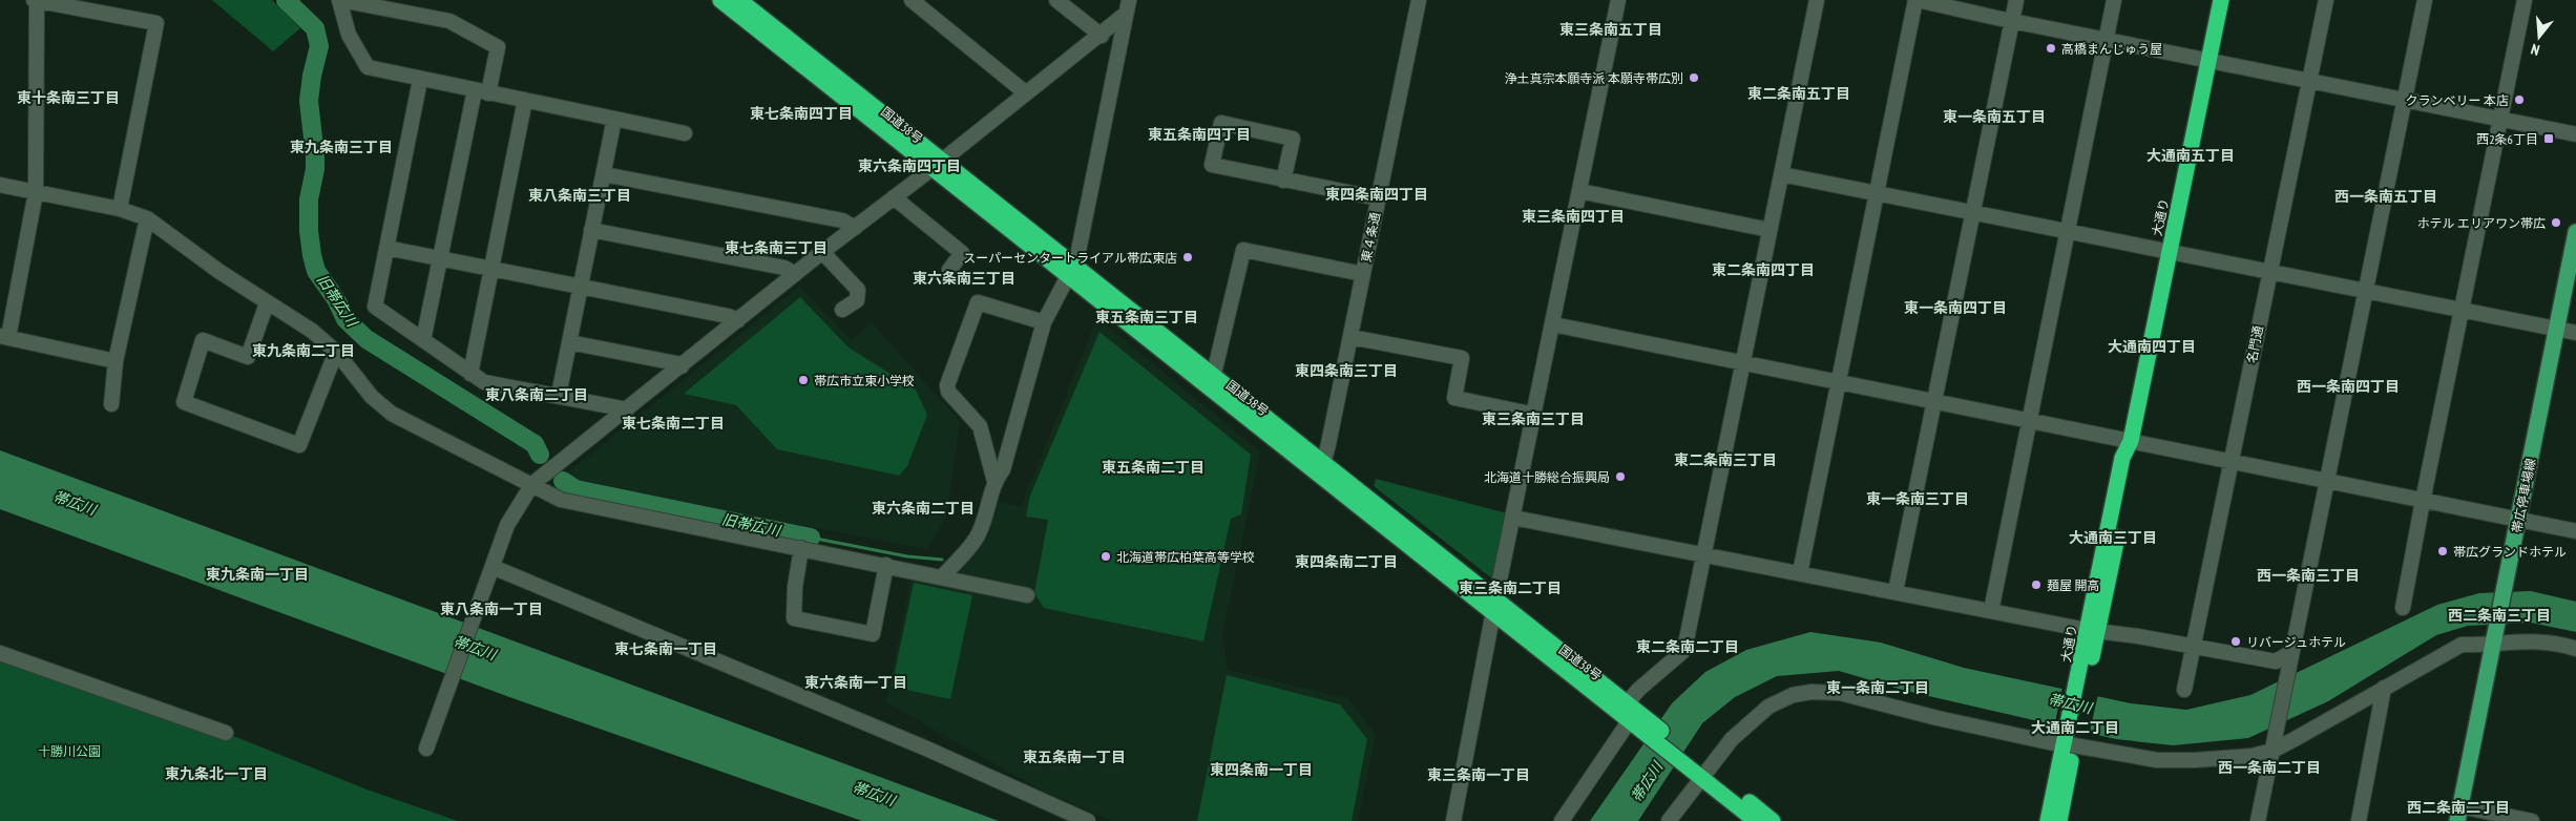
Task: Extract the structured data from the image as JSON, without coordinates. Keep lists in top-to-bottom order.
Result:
{
  "streets": {
    "highway": ["国道38号", "大通り"],
    "main road": ["帯広停車場線"],
    "street": ["東４条通", "名門通"]
  },
  "crossings": [
    ["国道38号", "東４条通"]
  ],
  "districts": [
    "東三条南五丁目",
    "東二条南五丁目",
    "東十条南三丁目",
    "東七条南四丁目",
    "東一条南五丁目",
    "東五条南四丁目",
    "東九条南三丁目",
    "大通南五丁目",
    "東六条南四丁目",
    "東四条南四丁目",
    "東八条南三丁目",
    "西一条南五丁目",
    "東三条南四丁目",
    "東七条南三丁目",
    "東二条南四丁目",
    "東六条南三丁目",
    "東一条南四丁目",
    "東五条南三丁目",
    "大通南四丁目",
    "東九条南二丁目",
    "東四条南三丁目",
    "西一条南四丁目",
    "東八条南二丁目",
    "東三条南三丁目",
    "東七条南二丁目",
    "東二条南三丁目",
    "東五条南二丁目",
    "東一条南三丁目",
    "東六条南二丁目",
    "大通南三丁目",
    "東四条南二丁目",
    "東九条南一丁目",
    "西一条南三丁目",
    "東三条南二丁目",
    "東八条南一丁目",
    "西二条南三丁目",
    "東二条南二丁目",
    "東七条南一丁目",
    "東六条南一丁目",
    "東一条南二丁目",
    "大通南二丁目",
    "東五条南一丁目",
    "西一条南二丁目",
    "東四条南一丁目",
    "東九条北一丁目",
    "東三条南一丁目",
    "西二条南二丁目"
  ],
  "water": ["旧帯広川", "帯広川"],
  "parks": ["十勝川公園"],
  "places": {
    "other": [
      "高橋まんじゅう屋",
      "浄土真宗本願寺派 本願寺帯広別",
      "クランベリー 本店",
      "ホテル エリアワン帯広",
      "スーパーセンタートライアル帯広東店",
      "帯広市立東小学校",
      "北海道十勝総合振興局",
      "帯広グランドホテル",
      "北海道帯広柏葉高等学校",
      "麺屋 開高",
      "リバージュホテル"
    ],
    "transit": ["西2条6丁目"]
  },
  "north": "bottom"
}
